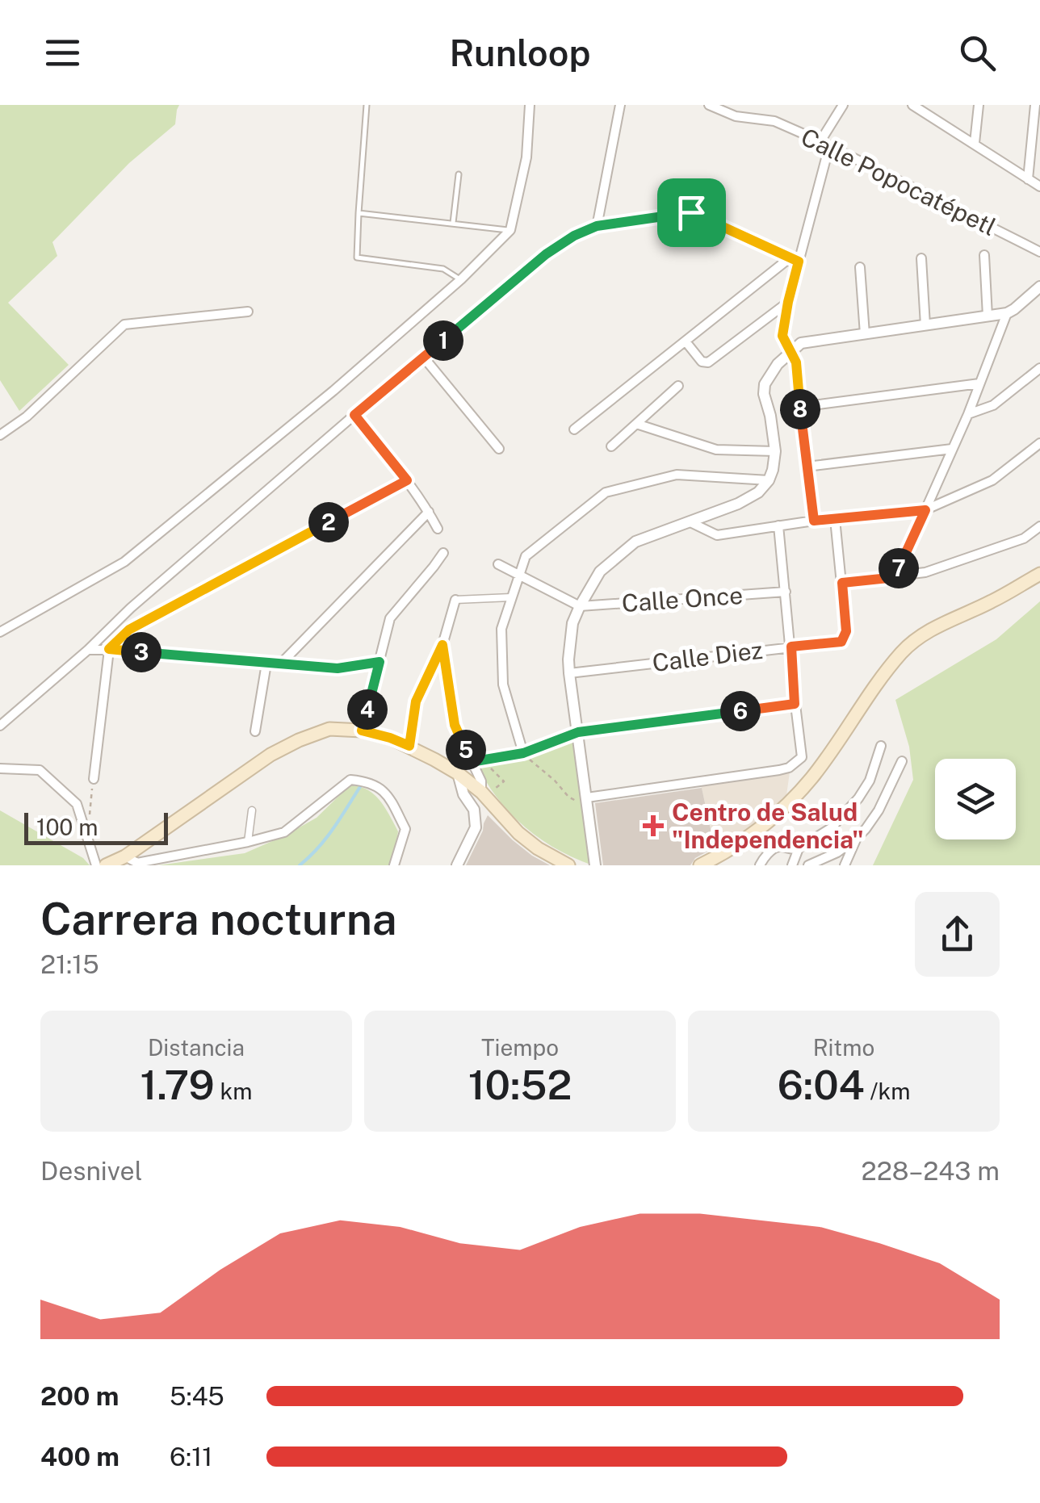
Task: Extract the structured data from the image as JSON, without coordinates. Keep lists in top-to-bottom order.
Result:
{
  "streets": {
    "street": ["Calle Popocatépetl", "Calle Once", "Calle Diez"]
  },
  "places": {
    "health": ["Centro de Salud \"Independencia\""]
  },
  "scale_bar": "100 m",
  "page": {
    "header": "Runloop",
    "pins": [
      "1",
      "8",
      "2",
      "7",
      "3",
      "4",
      "6",
      "5"
    ],
    "scale": "100 m",
    "heading": ["Carrera nocturna", "21:15"],
    "stats": [
      ["Distancia", "1.79 km"],
      ["Tiempo", "10:52"],
      ["Ritmo", "6:04 /km"]
    ],
    "chart": ["Desnivel", "228–243 m"],
    "list": [
      {
        "name": "200 m",
        "note": "5:45"
      },
      {
        "name": "400 m",
        "note": "6:11"
      }
    ]
  }
}
